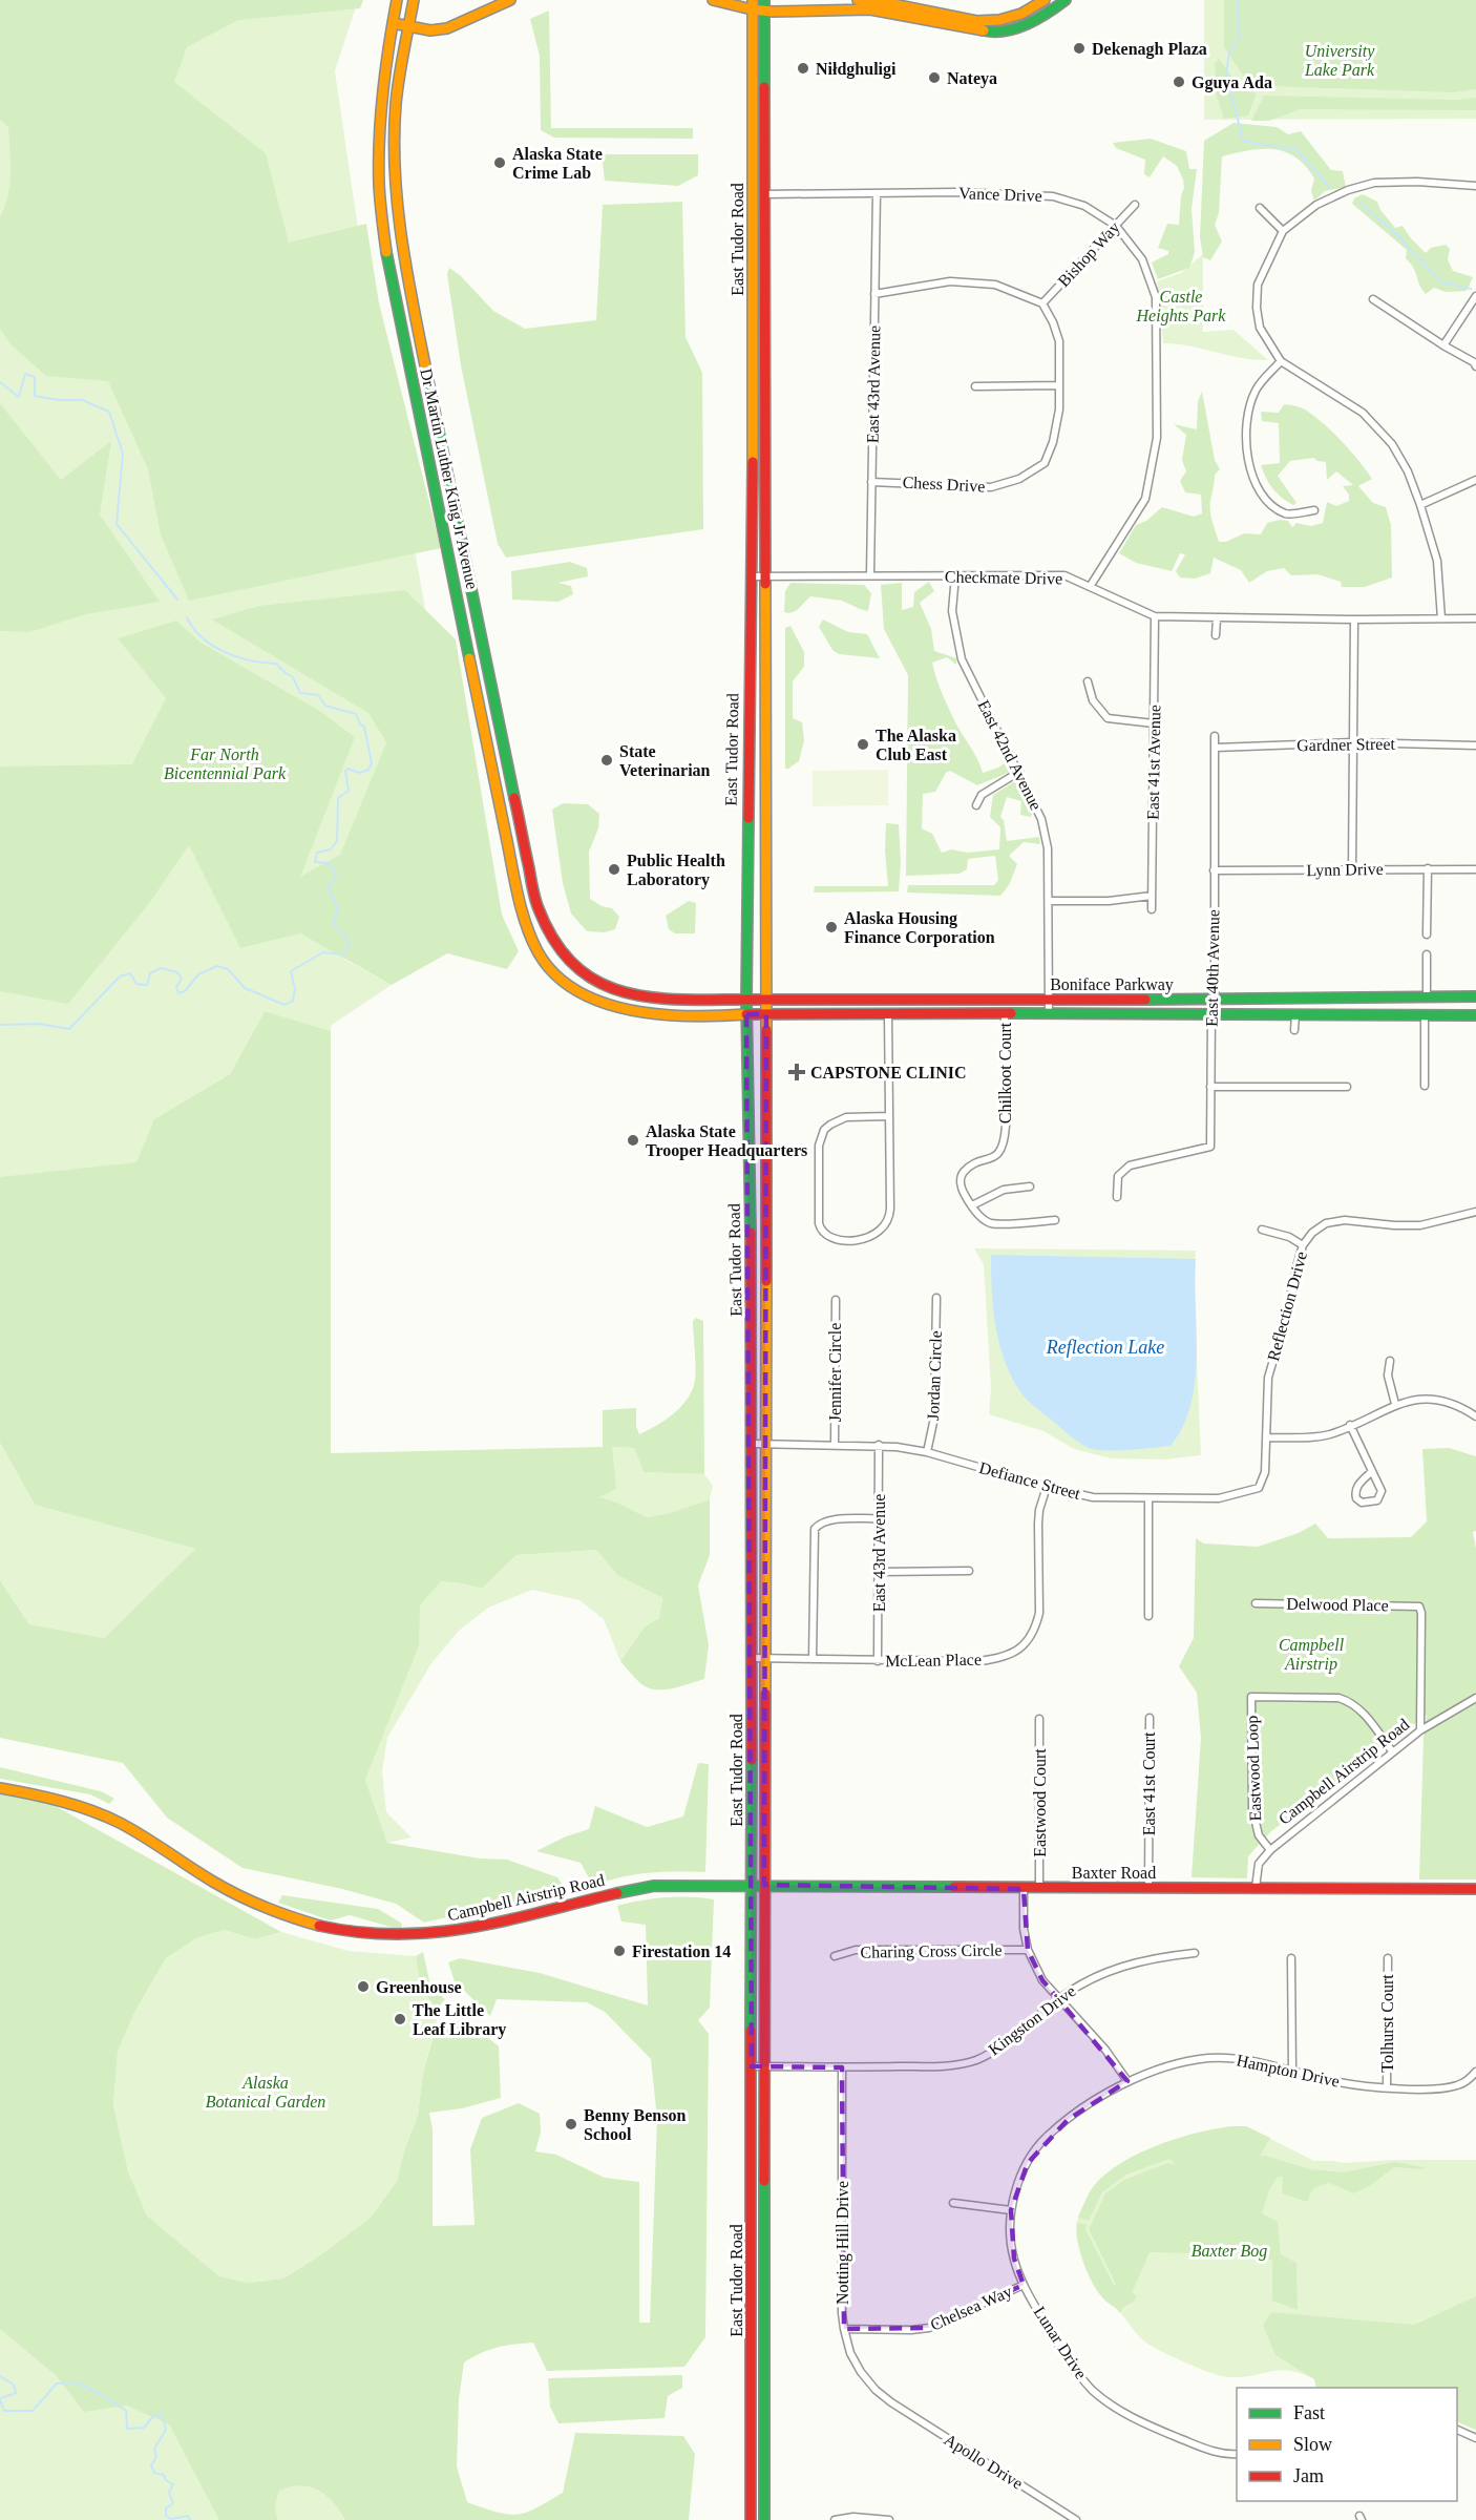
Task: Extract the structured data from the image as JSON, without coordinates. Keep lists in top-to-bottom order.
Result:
{
  "streets": {
    "main road": [
      "East Tudor Road",
      "Dr Martin Luther King Jr Avenue",
      "Boniface Parkway",
      "Campbell Airstrip Road",
      "Baxter Road"
    ],
    "street": [
      "Vance Drive",
      "Bishop Way",
      "East 43rd Avenue",
      "Chess Drive",
      "Checkmate Drive",
      "Gardner Street",
      "East 42nd Avenue",
      "East 41st Avenue",
      "Lynn Drive",
      "East 40th Avenue",
      "Chilkoot Court",
      "Reflection Drive",
      "Jennifer Circle",
      "Jordan Circle",
      "Defiance Street",
      "Delwood Place",
      "McLean Place",
      "Eastwood Loop",
      "East 41st Court",
      "Eastwood Court",
      "Charing Cross Circle",
      "Kingston Drive",
      "Tolhurst Court",
      "Hampton Drive",
      "Notting Hill Drive",
      "Chelsea Way",
      "Lunar Drive",
      "Apollo Drive"
    ]
  },
  "crossings": [
    ["Vance Drive", "East Tudor Road"],
    ["Vance Drive", "Bishop Way"],
    ["Vance Drive", "East 43rd Avenue"],
    ["Vance Drive", "Checkmate Drive"],
    ["East Tudor Road", "Dr Martin Luther King Jr Avenue"],
    ["East Tudor Road", "Checkmate Drive"],
    ["East Tudor Road", "Boniface Parkway"],
    ["East Tudor Road", "Defiance Street"],
    ["East Tudor Road", "McLean Place"],
    ["East Tudor Road", "Campbell Airstrip Road"],
    ["East Tudor Road", "Baxter Road"],
    ["East Tudor Road", "Kingston Drive"],
    ["Bishop Way", "East 43rd Avenue"],
    ["Bishop Way", "Chess Drive"],
    ["East 43rd Avenue", "Chess Drive"],
    ["East 43rd Avenue", "Checkmate Drive"],
    ["East 43rd Avenue", "Defiance Street"],
    ["East 43rd Avenue", "McLean Place"],
    ["Dr Martin Luther King Jr Avenue", "Boniface Parkway"],
    ["Checkmate Drive", "East 42nd Avenue"],
    ["Checkmate Drive", "East 41st Avenue"],
    ["Gardner Street", "East 40th Avenue"],
    ["East 42nd Avenue", "Boniface Parkway"],
    ["Lynn Drive", "East 40th Avenue"],
    ["East 40th Avenue", "Boniface Parkway"],
    ["Boniface Parkway", "Chilkoot Court"],
    ["Reflection Drive", "Defiance Street"],
    ["Jennifer Circle", "Defiance Street"],
    ["Jordan Circle", "Defiance Street"],
    ["Defiance Street", "McLean Place"],
    ["Delwood Place", "Campbell Airstrip Road"],
    ["Eastwood Loop", "Campbell Airstrip Road"],
    ["Campbell Airstrip Road", "Baxter Road"],
    ["East 41st Court", "Baxter Road"],
    ["Eastwood Court", "Baxter Road"],
    ["Kingston Drive", "Notting Hill Drive"],
    ["Tolhurst Court", "Hampton Drive"],
    ["Hampton Drive", "Lunar Drive"],
    ["Notting Hill Drive", "Chelsea Way"],
    ["Notting Hill Drive", "Apollo Drive"],
    ["Chelsea Way", "Lunar Drive"]
  ],
  "water": ["Reflection Lake"],
  "parks": [
    "University Lake Park",
    "Castle Heights Park",
    "Far North Bicentennial Park",
    "Campbell Airstrip",
    "Alaska Botanical Garden",
    "Baxter Bog"
  ],
  "places": {
    "other": [
      "Dekenagh Plaza",
      "Niłdghuligi",
      "Nateya",
      "Gguya Ada",
      "Alaska State Crime Lab",
      "The Alaska Club East",
      "State Veterinarian",
      "Public Health Laboratory",
      "Alaska Housing Finance Corporation",
      "Alaska State Trooper Headquarters",
      "Firestation 14",
      "Greenhouse",
      "The Little Leaf Library",
      "Benny Benson School"
    ],
    "health": ["CAPSTONE CLINIC"]
  },
  "legend": ["Fast", "Slow", "Jam"]
}
